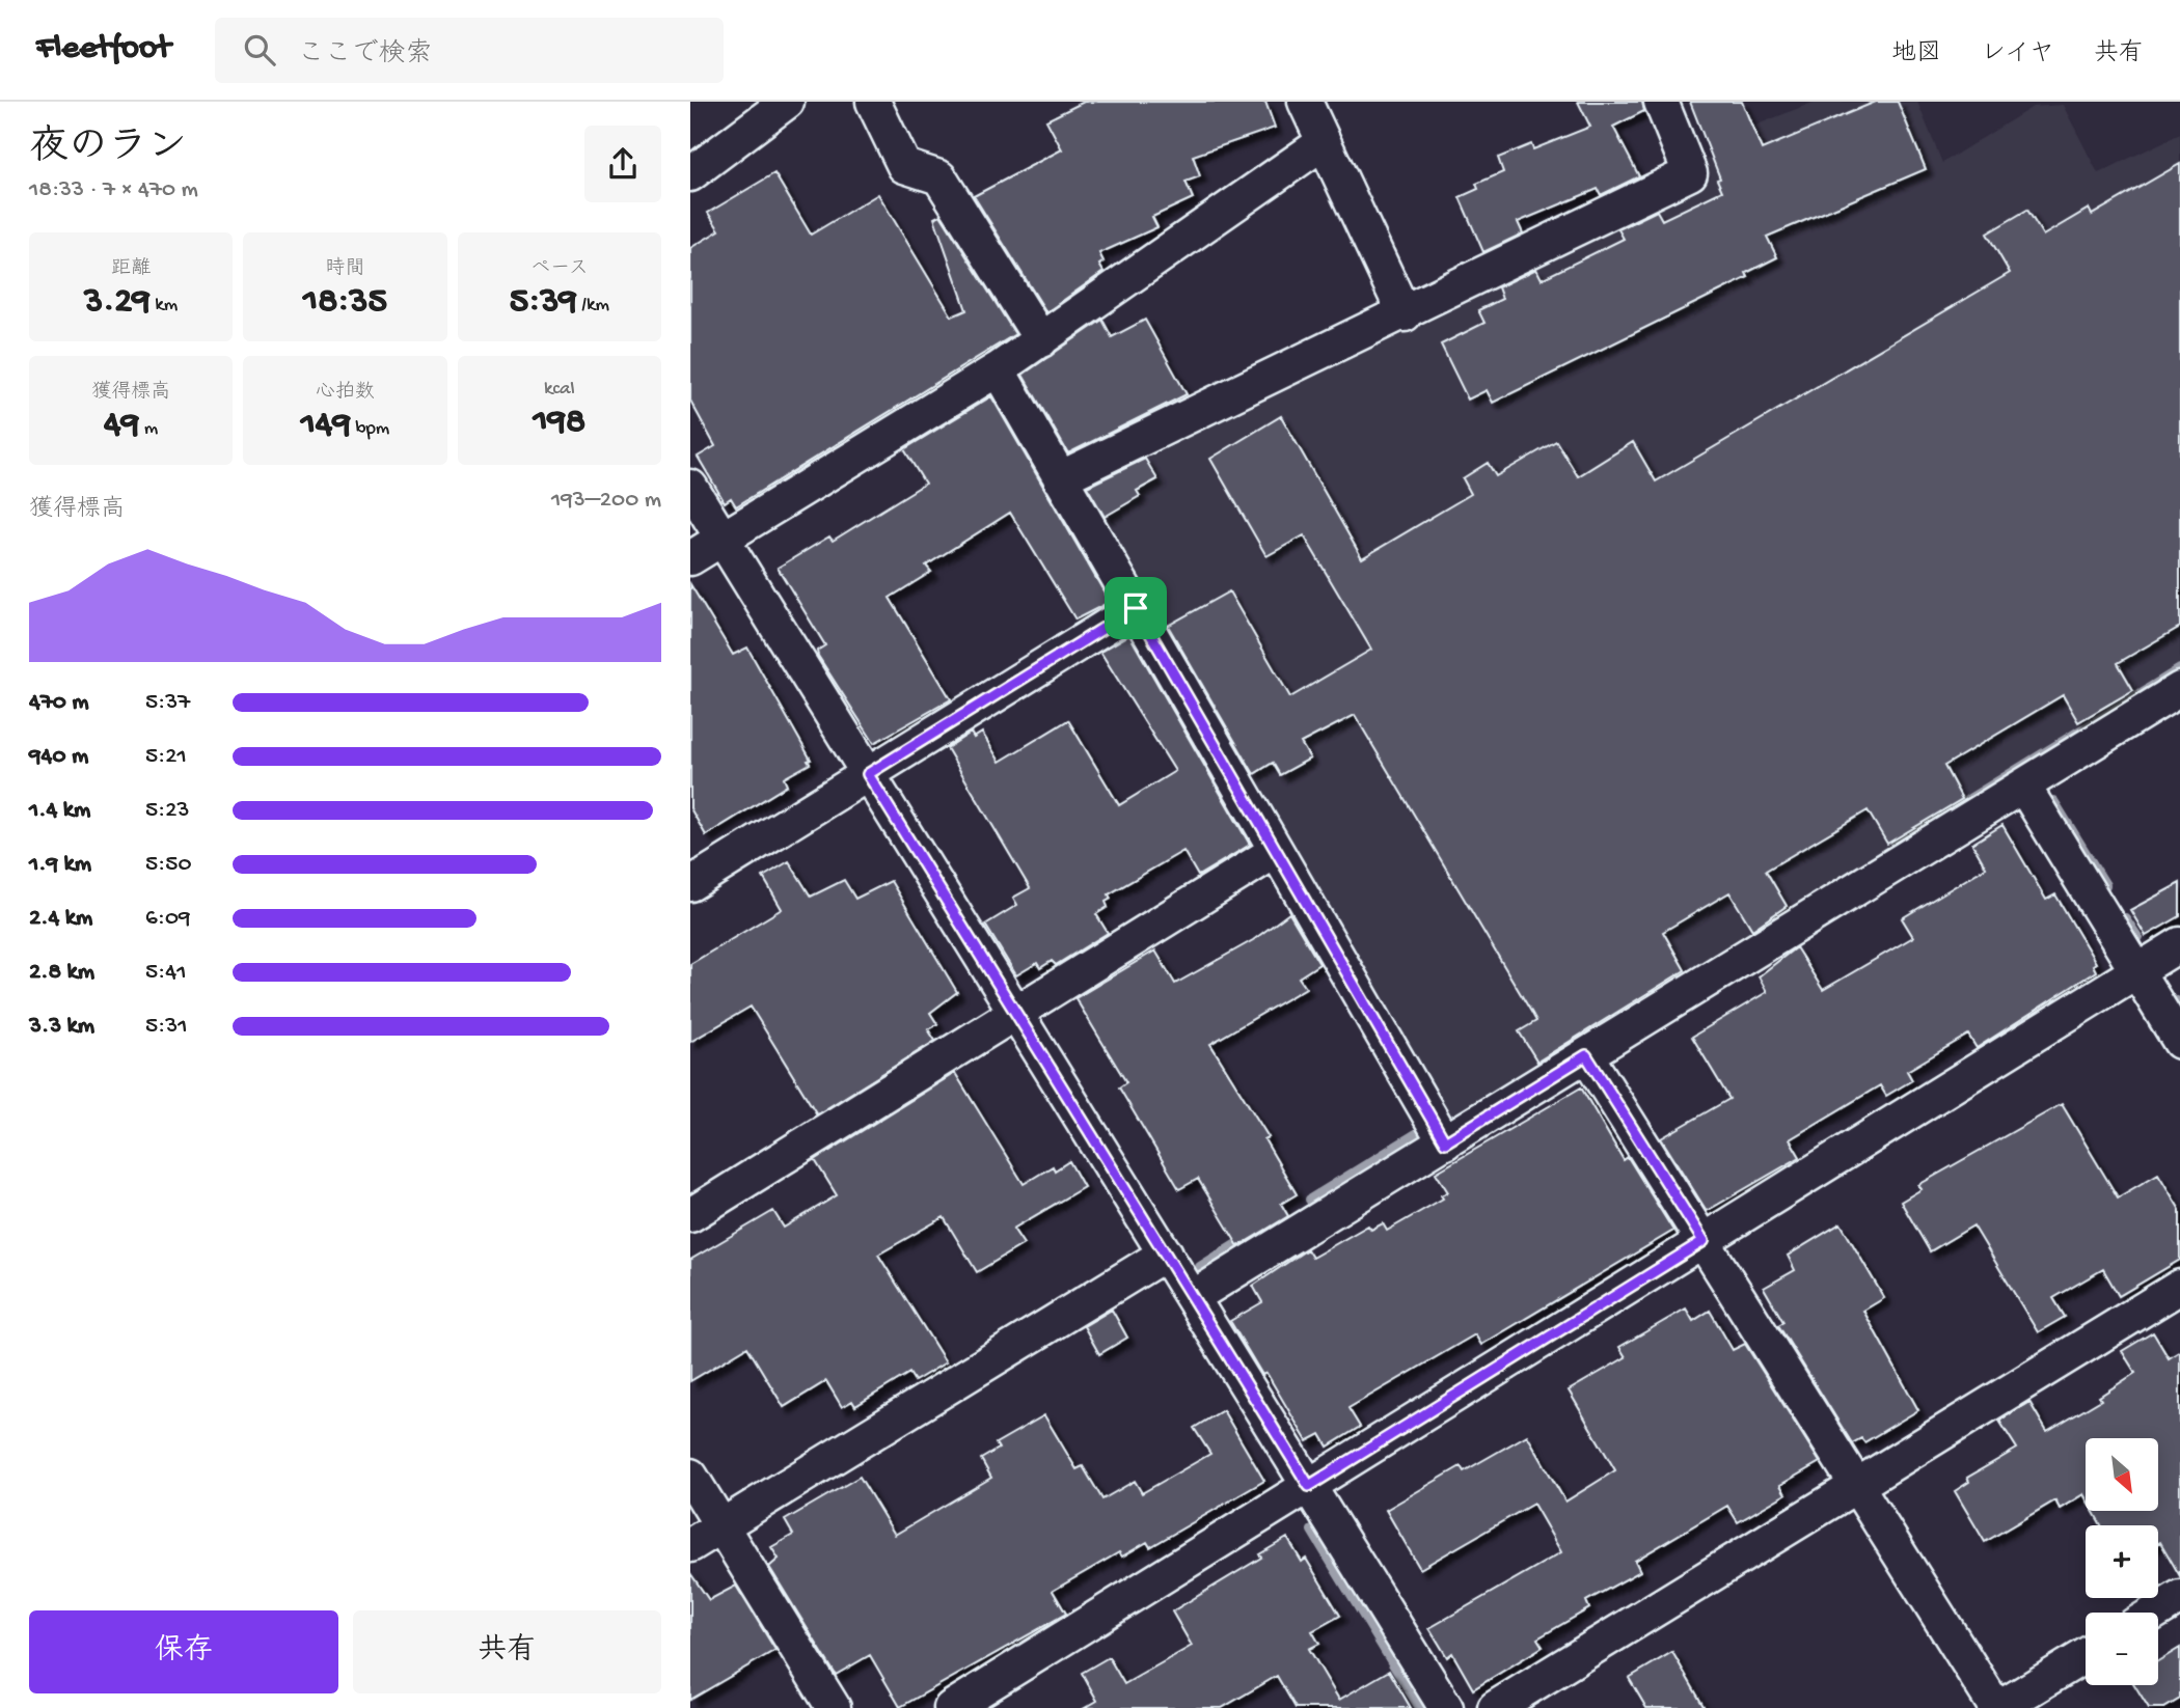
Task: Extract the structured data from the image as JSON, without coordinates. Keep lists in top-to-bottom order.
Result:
{
  "north": "bottom right",
  "page": {
    "header": "Fleetfoot",
    "search": "ここで検索",
    "nav": ["地図", "レイヤ", "共有"],
    "heading": ["夜のラン", "18:33 · 7 × 470 m"],
    "stats": [
      ["距離", "3.29 km"],
      ["時間", "18:35"],
      ["ペース", "5:39 /km"],
      ["獲得標高", "49 m"],
      ["心拍数", "149 bpm"],
      ["kcal", "198"]
    ],
    "chart": ["獲得標高", "193–200 m"],
    "list": [
      {
        "name": "470 m",
        "note": "5:37"
      },
      {
        "name": "940 m",
        "note": "5:21"
      },
      {
        "name": "1.4 km",
        "note": "5:23"
      },
      {
        "name": "1.9 km",
        "note": "5:50"
      },
      {
        "name": "2.4 km",
        "note": "6:09"
      },
      {
        "name": "2.8 km",
        "note": "5:41"
      },
      {
        "name": "3.3 km",
        "note": "5:31"
      }
    ],
    "map_buttons": ["+", "−"],
    "buttons": ["保存", "共有"]
  }
}
